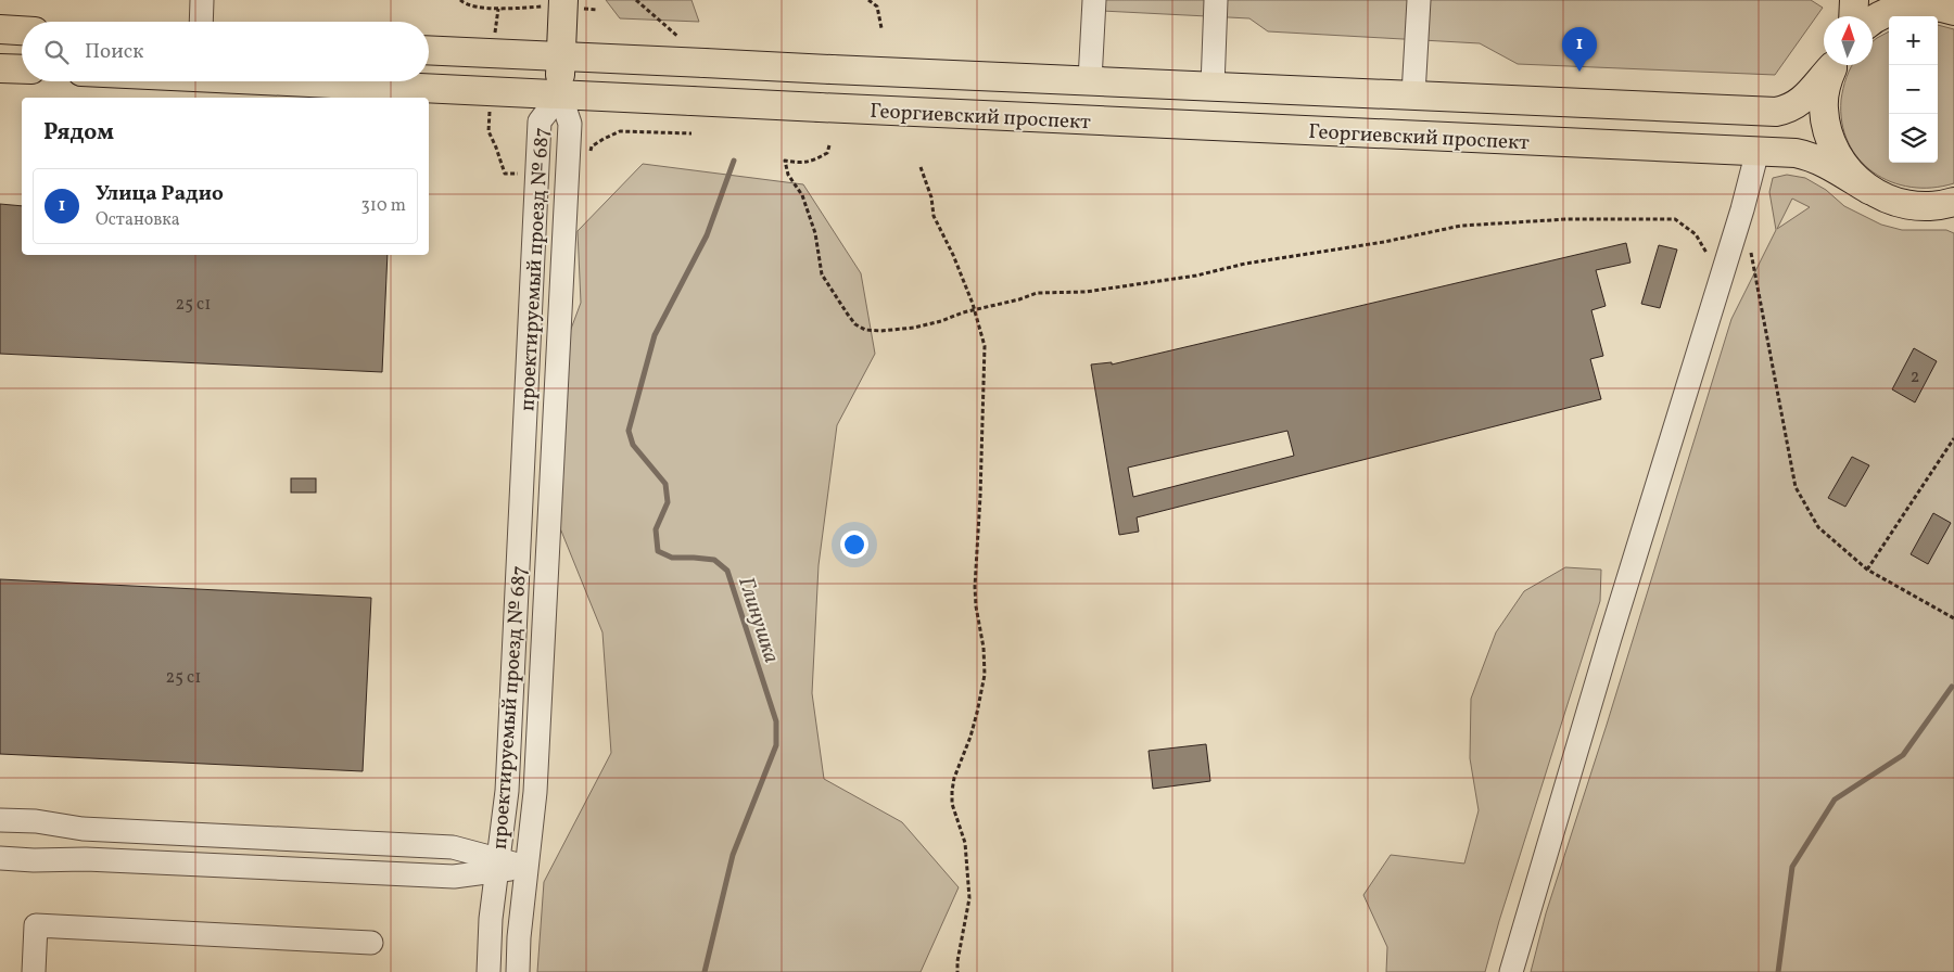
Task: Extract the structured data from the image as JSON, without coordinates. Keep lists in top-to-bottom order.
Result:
{
  "streets": {
    "main road": ["Георгиевский проспект"],
    "street": ["проектируемый проезд № 687"]
  },
  "crossings": [
    ["Георгиевский проспект", "проектируемый проезд № 687"]
  ],
  "water": ["Глинушка"],
  "house_numbers": ["25 с1", "2", "25 с1"],
  "north": "top",
  "page": {
    "map_buttons": ["+", "−"],
    "search": "Поиск",
    "pins": "1",
    "heading": "Рядом",
    "list": [
      {
        "mark": "1",
        "name": "Улица Радио",
        "note": "Остановка",
        "value": "310 m"
      }
    ]
  }
}
